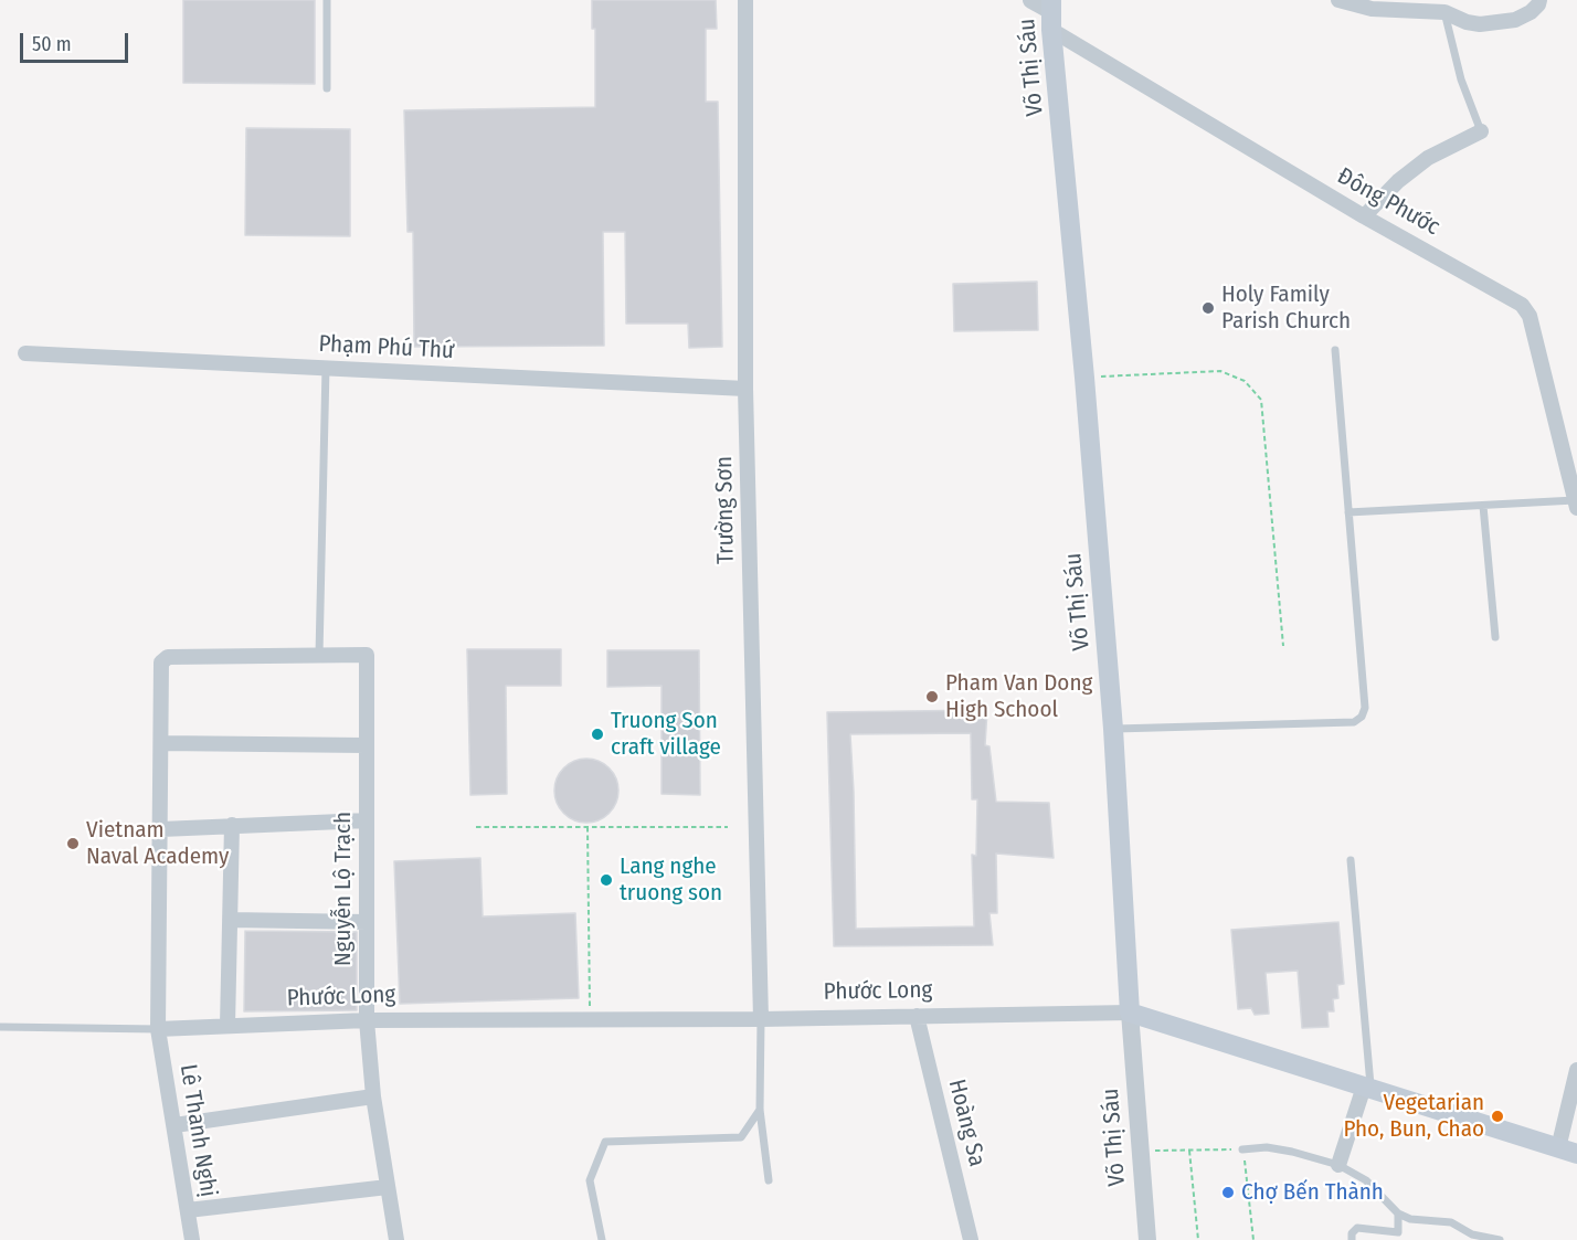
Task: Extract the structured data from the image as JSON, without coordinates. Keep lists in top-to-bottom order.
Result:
{
  "streets": {
    "main road": ["Võ Thị Sáu", "Phước Long"],
    "street": [
      "Đông Phước",
      "Phạm Phú Thứ",
      "Trường Sơn",
      "Nguyễn Lộ Trạch",
      "Hoàng Sa",
      "Lê Thanh Nghị"
    ]
  },
  "crossings": [
    ["Võ Thị Sáu", "Đông Phước"],
    ["Võ Thị Sáu", "Phước Long"],
    ["Phạm Phú Thứ", "Trường Sơn"],
    ["Trường Sơn", "Phước Long"],
    ["Nguyễn Lộ Trạch", "Phước Long"],
    ["Nguyễn Lộ Trạch", "Lê Thanh Nghị"],
    ["Phước Long", "Hoàng Sa"],
    ["Phước Long", "Lê Thanh Nghị"]
  ],
  "places": [
    "Holy Family Parish Church",
    "Pham Van Dong High School",
    "Truong Son craft village",
    "Vietnam Naval Academy",
    "Lang nghe truong son",
    "Vegetarian Pho, Bun, Chao",
    "Chợ Bến Thành"
  ],
  "scale_bar": "50 m"
}
